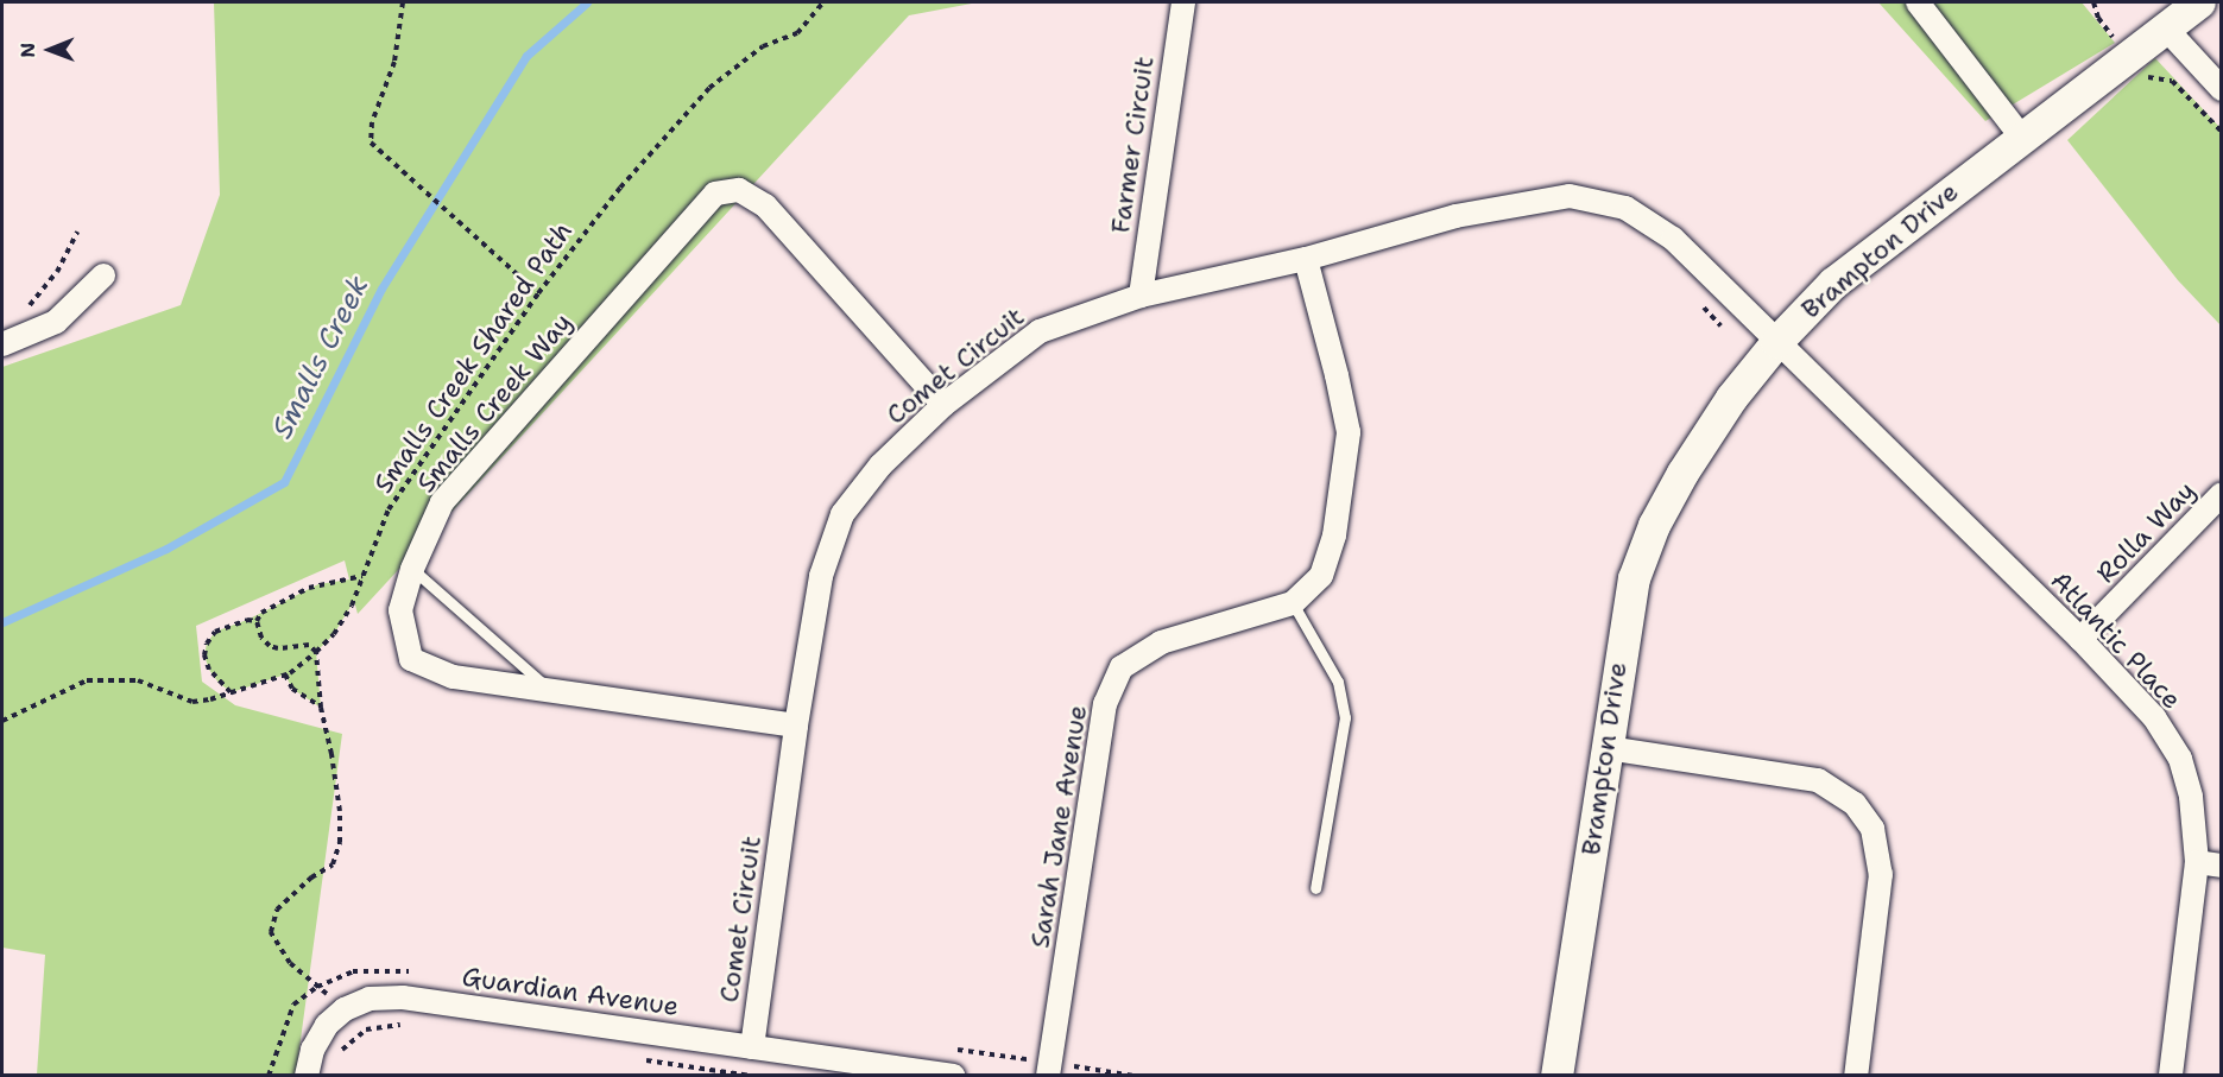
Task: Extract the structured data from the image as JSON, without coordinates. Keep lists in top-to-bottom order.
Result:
{
  "streets": {
    "street": [
      "Farmer Circuit",
      "Brampton Drive",
      "Comet Circuit",
      "Smalls Creek Way",
      "Rolla Way",
      "Atlantic Place",
      "Sarah Jane Avenue",
      "Guardian Avenue"
    ],
    "path": ["Smalls Creek Shared Path"]
  },
  "crossings": [
    ["Farmer Circuit", "Comet Circuit"],
    ["Brampton Drive", "Comet Circuit"],
    ["Brampton Drive", "Atlantic Place"],
    ["Comet Circuit", "Smalls Creek Way"],
    ["Comet Circuit", "Atlantic Place"],
    ["Comet Circuit", "Sarah Jane Avenue"],
    ["Comet Circuit", "Guardian Avenue"],
    ["Rolla Way", "Atlantic Place"]
  ],
  "water": ["Smalls Creek"],
  "north": "left"
}
